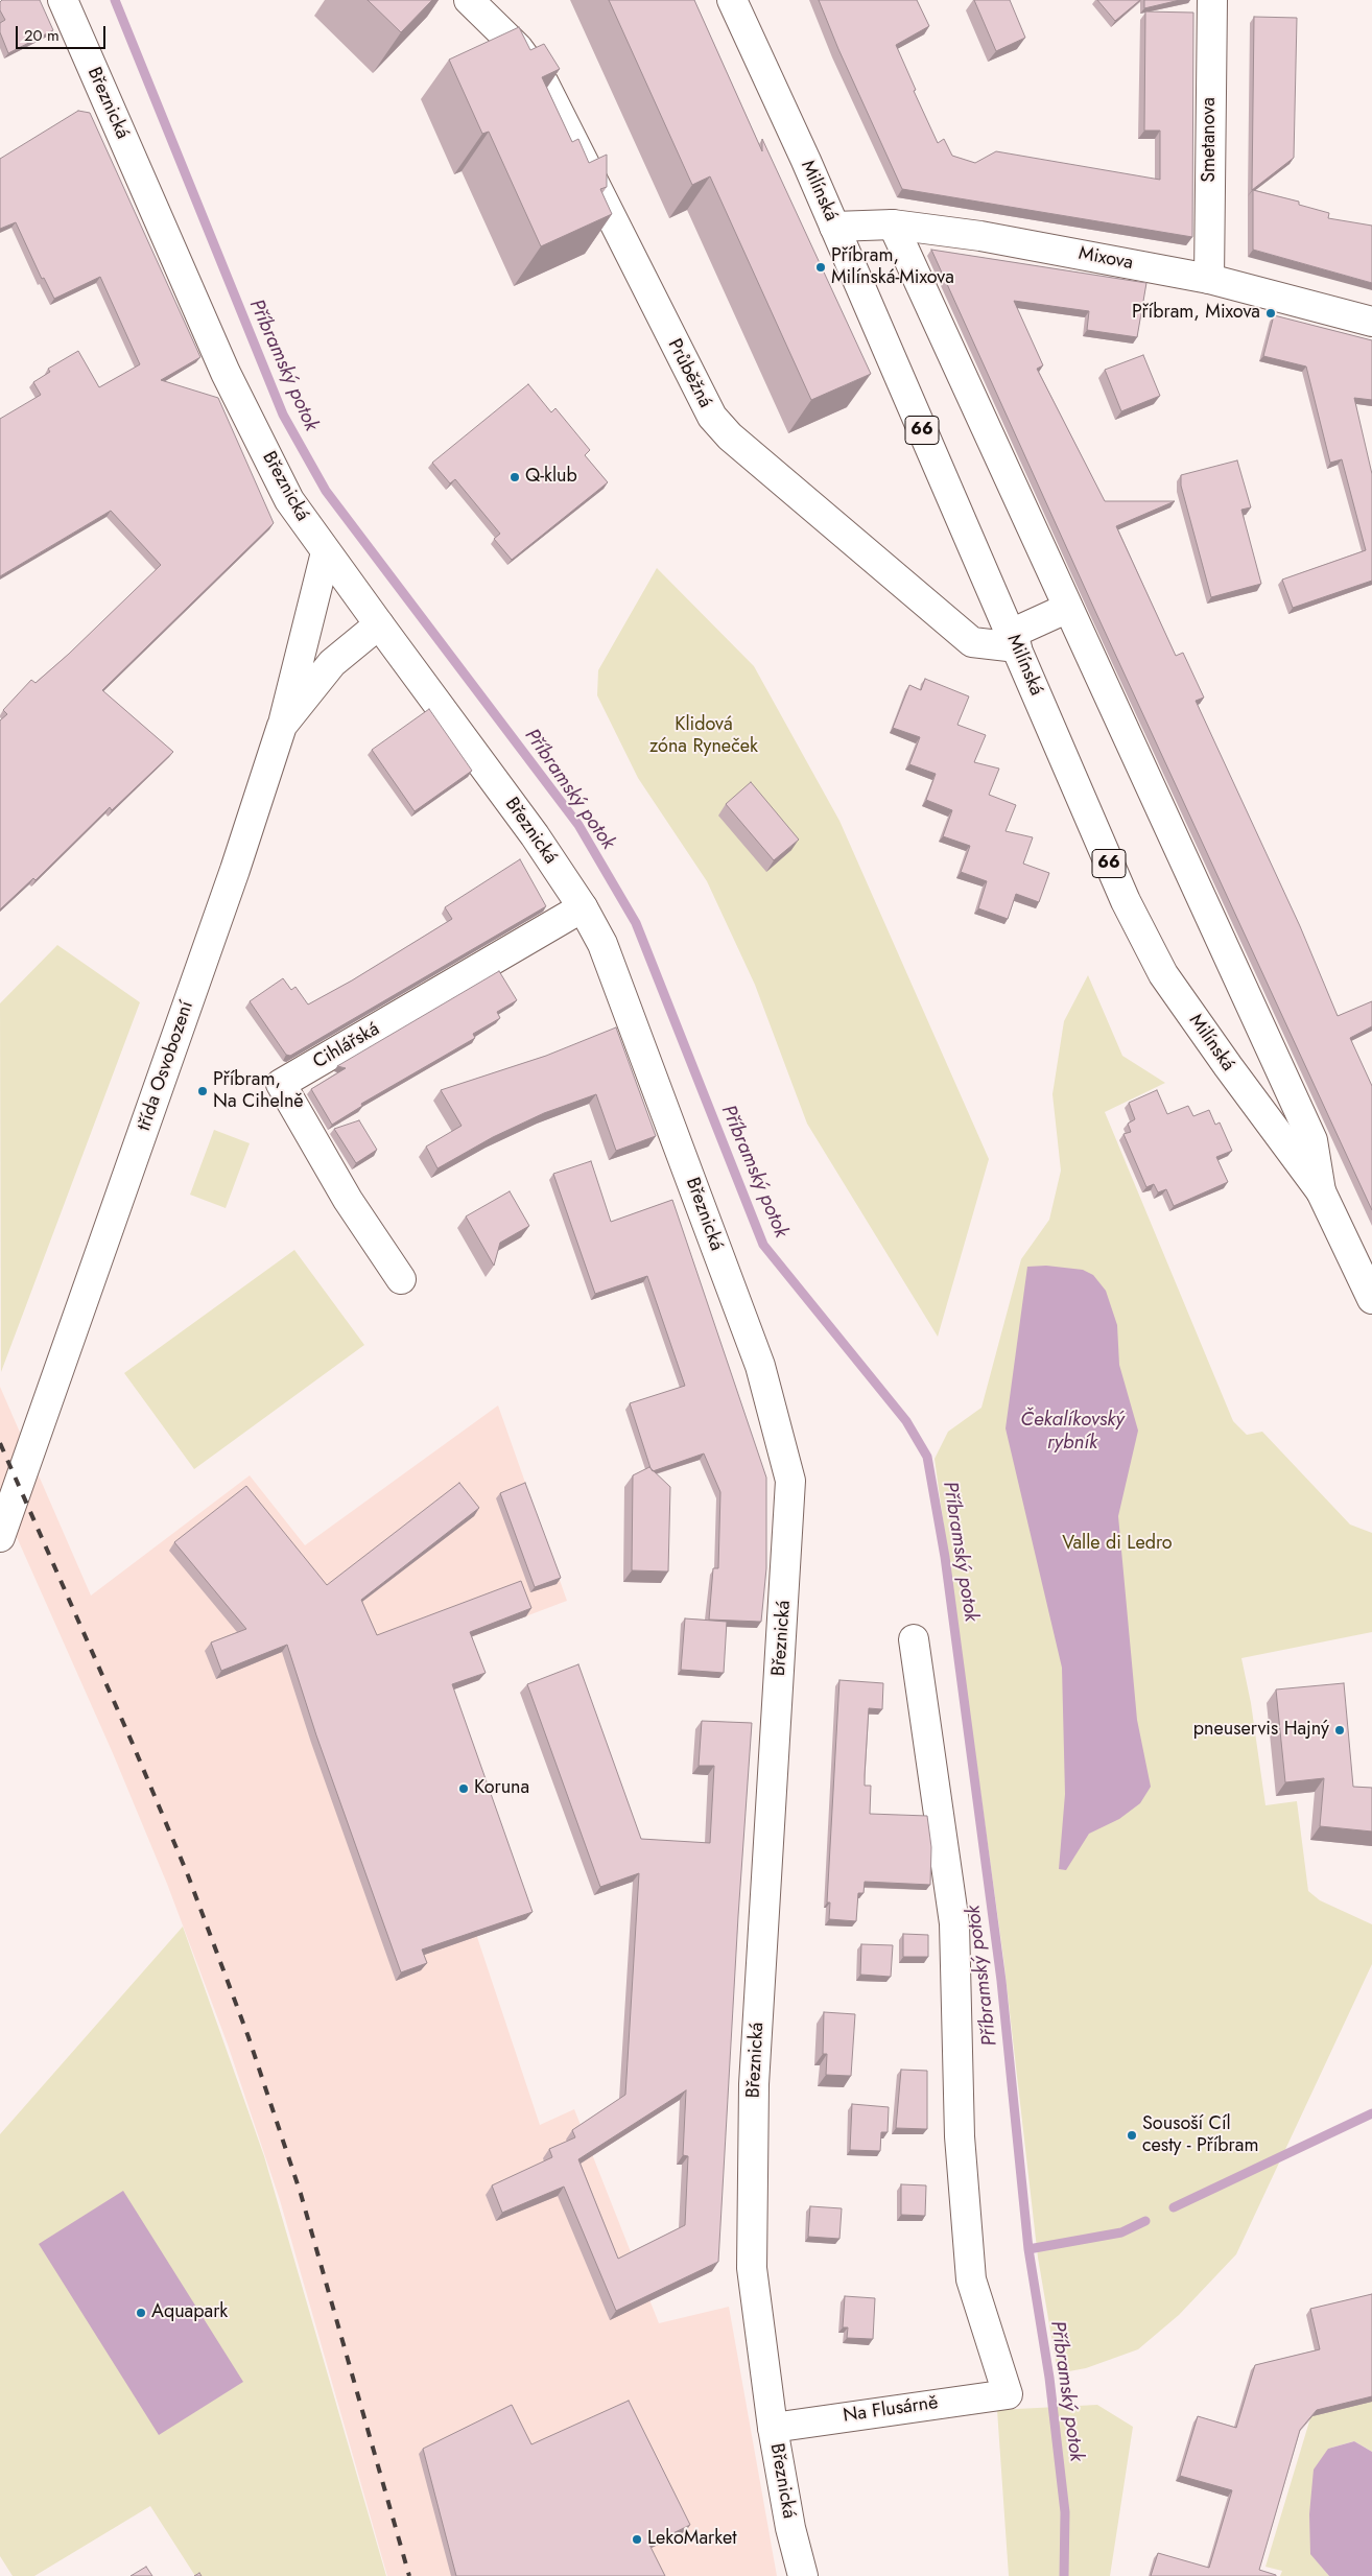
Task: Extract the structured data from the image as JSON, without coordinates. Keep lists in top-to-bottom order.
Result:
{
  "streets": {
    "street": [
      "Březnická",
      "Smetanova",
      "Milínská",
      "Mixova",
      "Průběžná",
      "66",
      "Cihlářská",
      "třída Osvobození",
      "Na Flusárně"
    ]
  },
  "crossings": [
    ["Březnická", "Cihlářská"],
    ["Březnická", "třída Osvobození"],
    ["Březnická", "Na Flusárně"],
    ["Smetanova", "Mixova"],
    ["Milínská", "Mixova"],
    ["Milínská", "Průběžná"]
  ],
  "water": ["Příbramský potok", "Čekalíkovský rybník"],
  "parks": ["Klidová zóna Ryneček", "Valle di Ledro"],
  "places": [
    "Příbram, Milínská-Mixova",
    "Příbram, Mixova",
    "Q-klub",
    "Příbram, Na Cihelně",
    "pneuservis Hajný",
    "Koruna",
    "Sousoší Cíl cesty - Příbram",
    "Aquapark",
    "LekoMarket"
  ],
  "scale_bar": "20 m"
}
